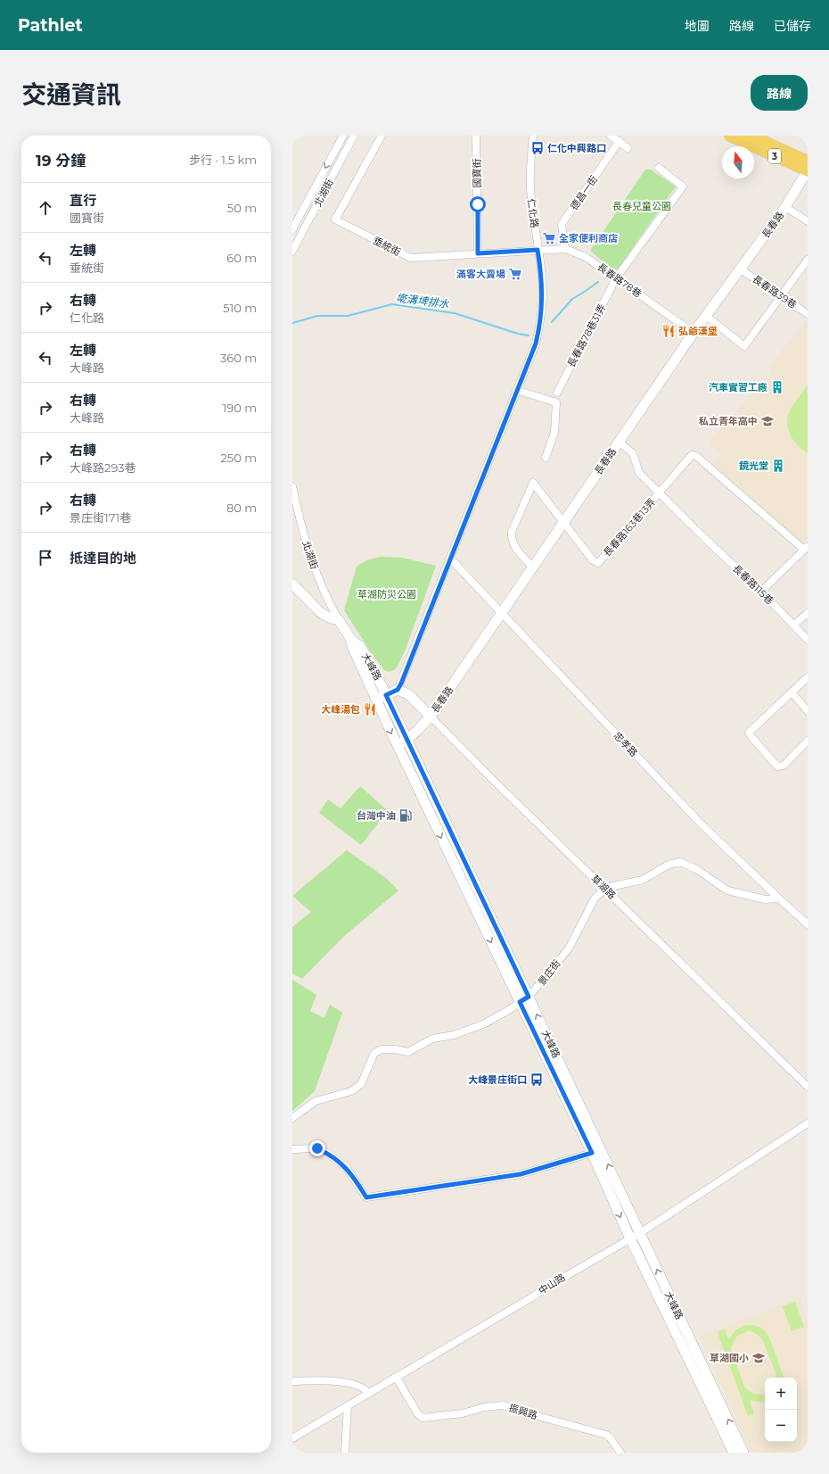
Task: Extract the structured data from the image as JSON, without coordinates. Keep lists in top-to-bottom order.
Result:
{
  "streets": {
    "main road": ["3"],
    "street": [
      "國寶街",
      "北湖街",
      "德昌一街",
      "仁化路",
      "長春路",
      "垂統街",
      "長春路78巷",
      "長春路39巷",
      "長春路78巷31弄",
      "長春路163巷13弄",
      "長春路115巷",
      "大峰路",
      "忠孝路",
      "草湖路",
      "景庄街",
      "中山路",
      "振興路"
    ]
  },
  "crossings": [
    ["3", "長春路"],
    ["國寶街", "垂統街"],
    ["北湖街", "大峰路"],
    ["德昌一街", "長春路78巷"],
    ["仁化路", "垂統街"],
    ["仁化路", "長春路78巷"],
    ["仁化路", "忠孝路"],
    ["仁化路", "草湖路"],
    ["長春路", "長春路78巷"],
    ["長春路", "長春路39巷"],
    ["長春路", "長春路163巷13弄"],
    ["長春路", "長春路115巷"],
    ["長春路", "大峰路"],
    ["長春路", "忠孝路"],
    ["長春路", "草湖路"],
    ["垂統街", "長春路78巷"],
    ["長春路78巷", "長春路78巷31弄"],
    ["長春路163巷13弄", "長春路115巷"],
    ["大峰路", "景庄街"],
    ["大峰路", "中山路"],
    ["草湖路", "景庄街"],
    ["中山路", "振興路"]
  ],
  "water": ["墘溝埤排水"],
  "parks": ["長春兒童公園", "草湖防災公園"],
  "places": {
    "bus stop": ["仁化中興路口", "大峰景庄街口"],
    "supermarket": ["全家便利商店", "滿客大賣場"],
    "restaurant": ["弘爺漢堡", "大峰湯包"],
    "building": ["汽車實習工廠", "鏡光堂"],
    "school or university": ["私立青年高中", "草湖國小"],
    "fuel station": ["台灣中油"]
  },
  "north": "top",
  "page": {
    "header": "Pathlet",
    "nav": ["地圖", "路線", "已儲存"],
    "title": "交通資訊",
    "buttons": "路線",
    "heading": ["19 分鐘", "步行 · 1.5 km"],
    "list": [
      ["直行", "國寶街", "50 m"],
      ["左轉", "垂統街", "60 m"],
      ["右轉", "仁化路", "510 m"],
      ["左轉", "大峰路", "360 m"],
      ["右轉", "大峰路", "190 m"],
      ["右轉", "大峰路293巷", "250 m"],
      ["右轉", "景庄街171巷", "80 m"],
      "抵達目的地"
    ],
    "map_buttons": ["+", "−"]
  }
}
